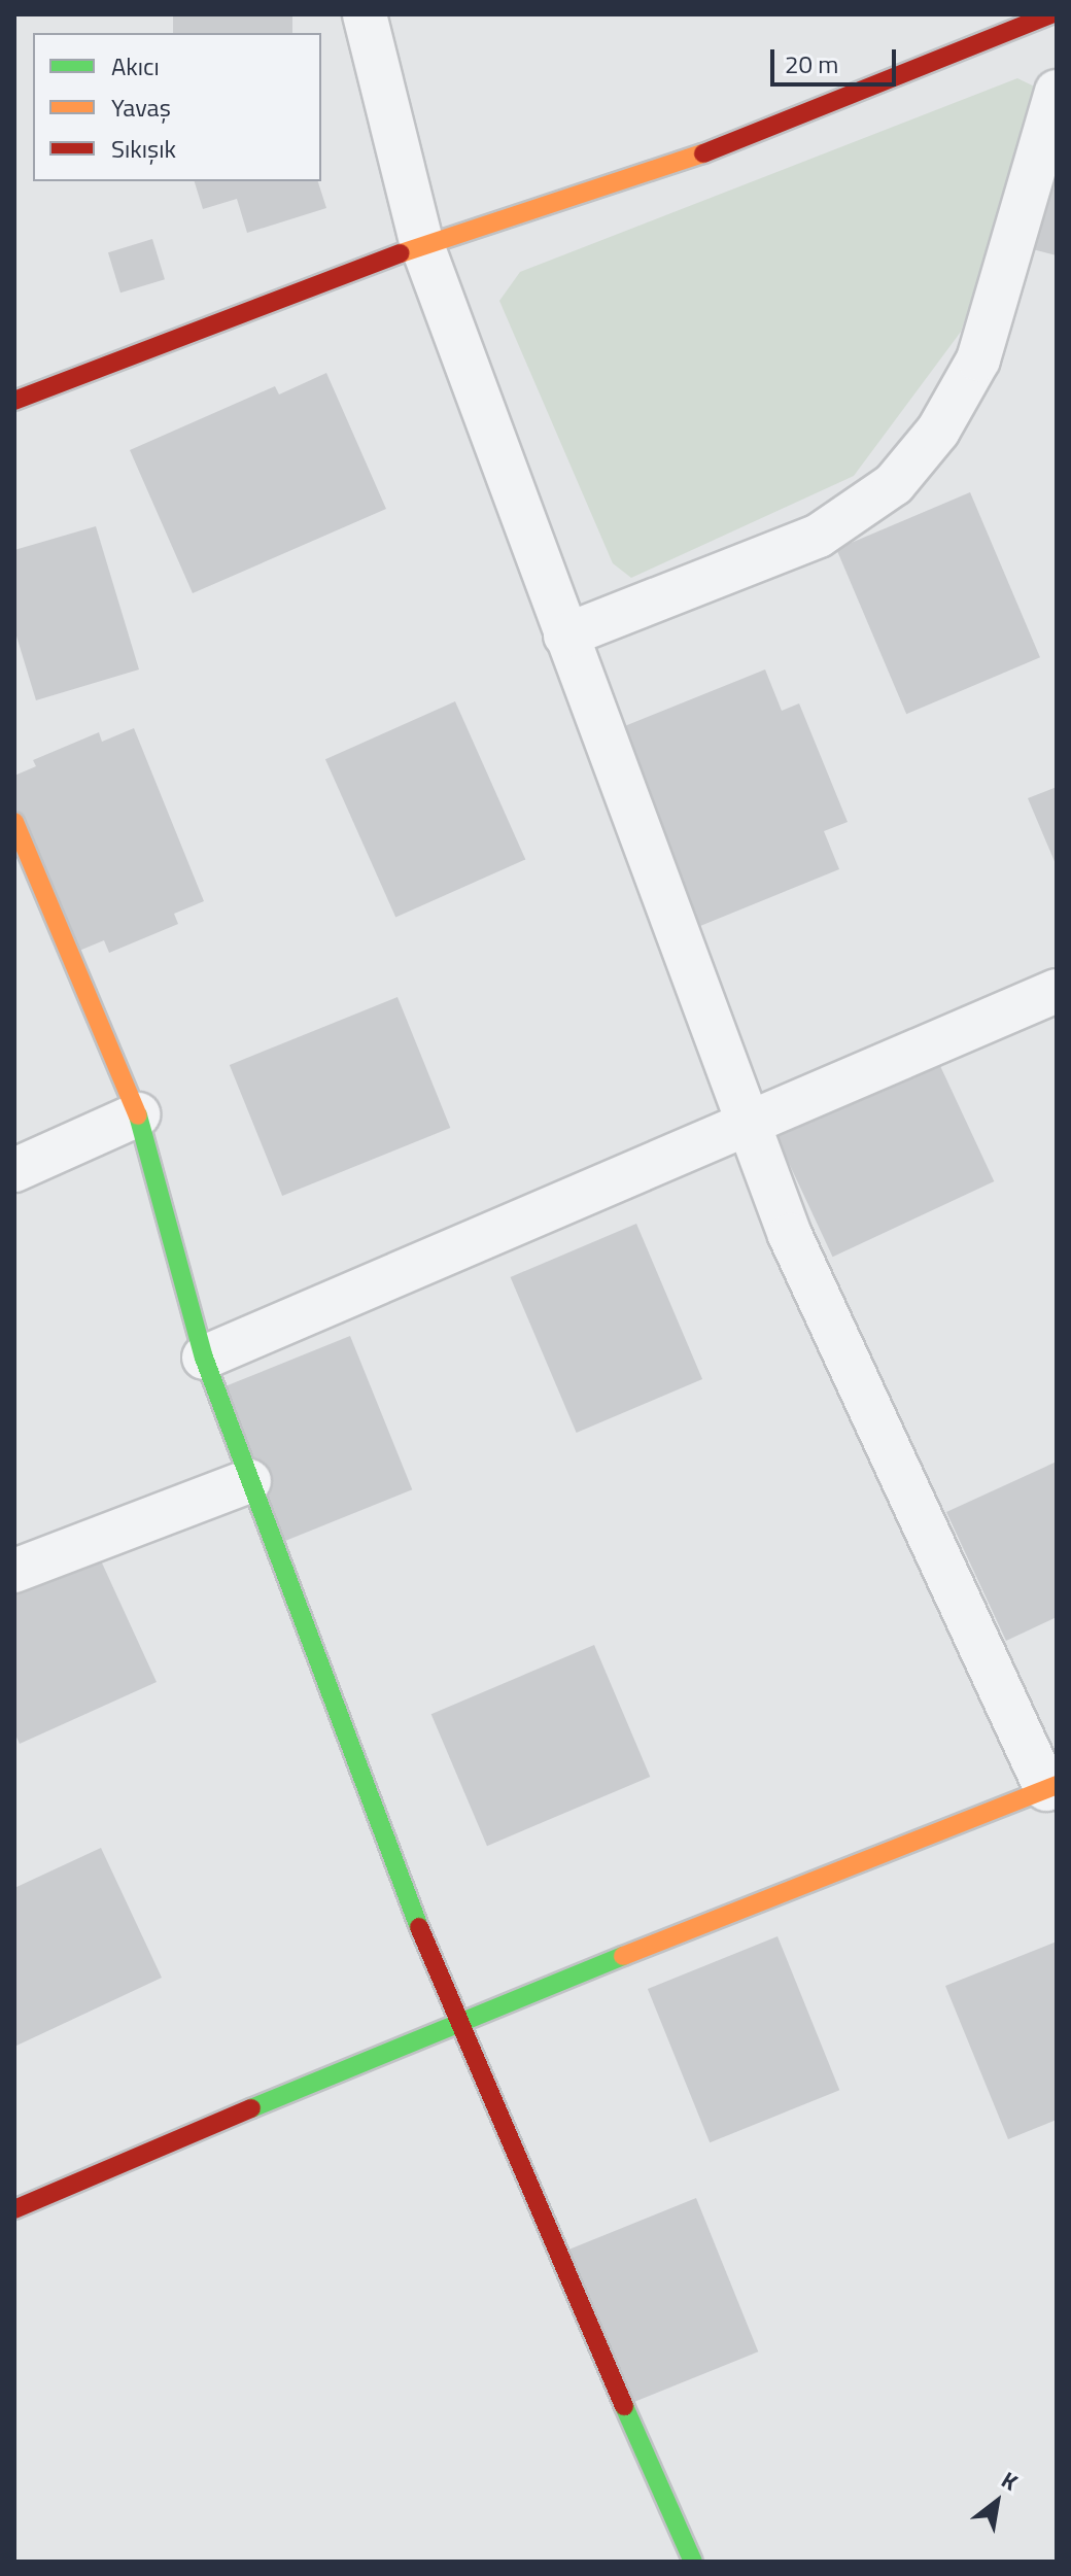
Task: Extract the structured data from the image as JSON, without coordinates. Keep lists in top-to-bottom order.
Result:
{
  "legend": ["Akıcı", "Yavaş", "Sıkışık"],
  "scale_bar": "20 m",
  "north": "top right"
}
